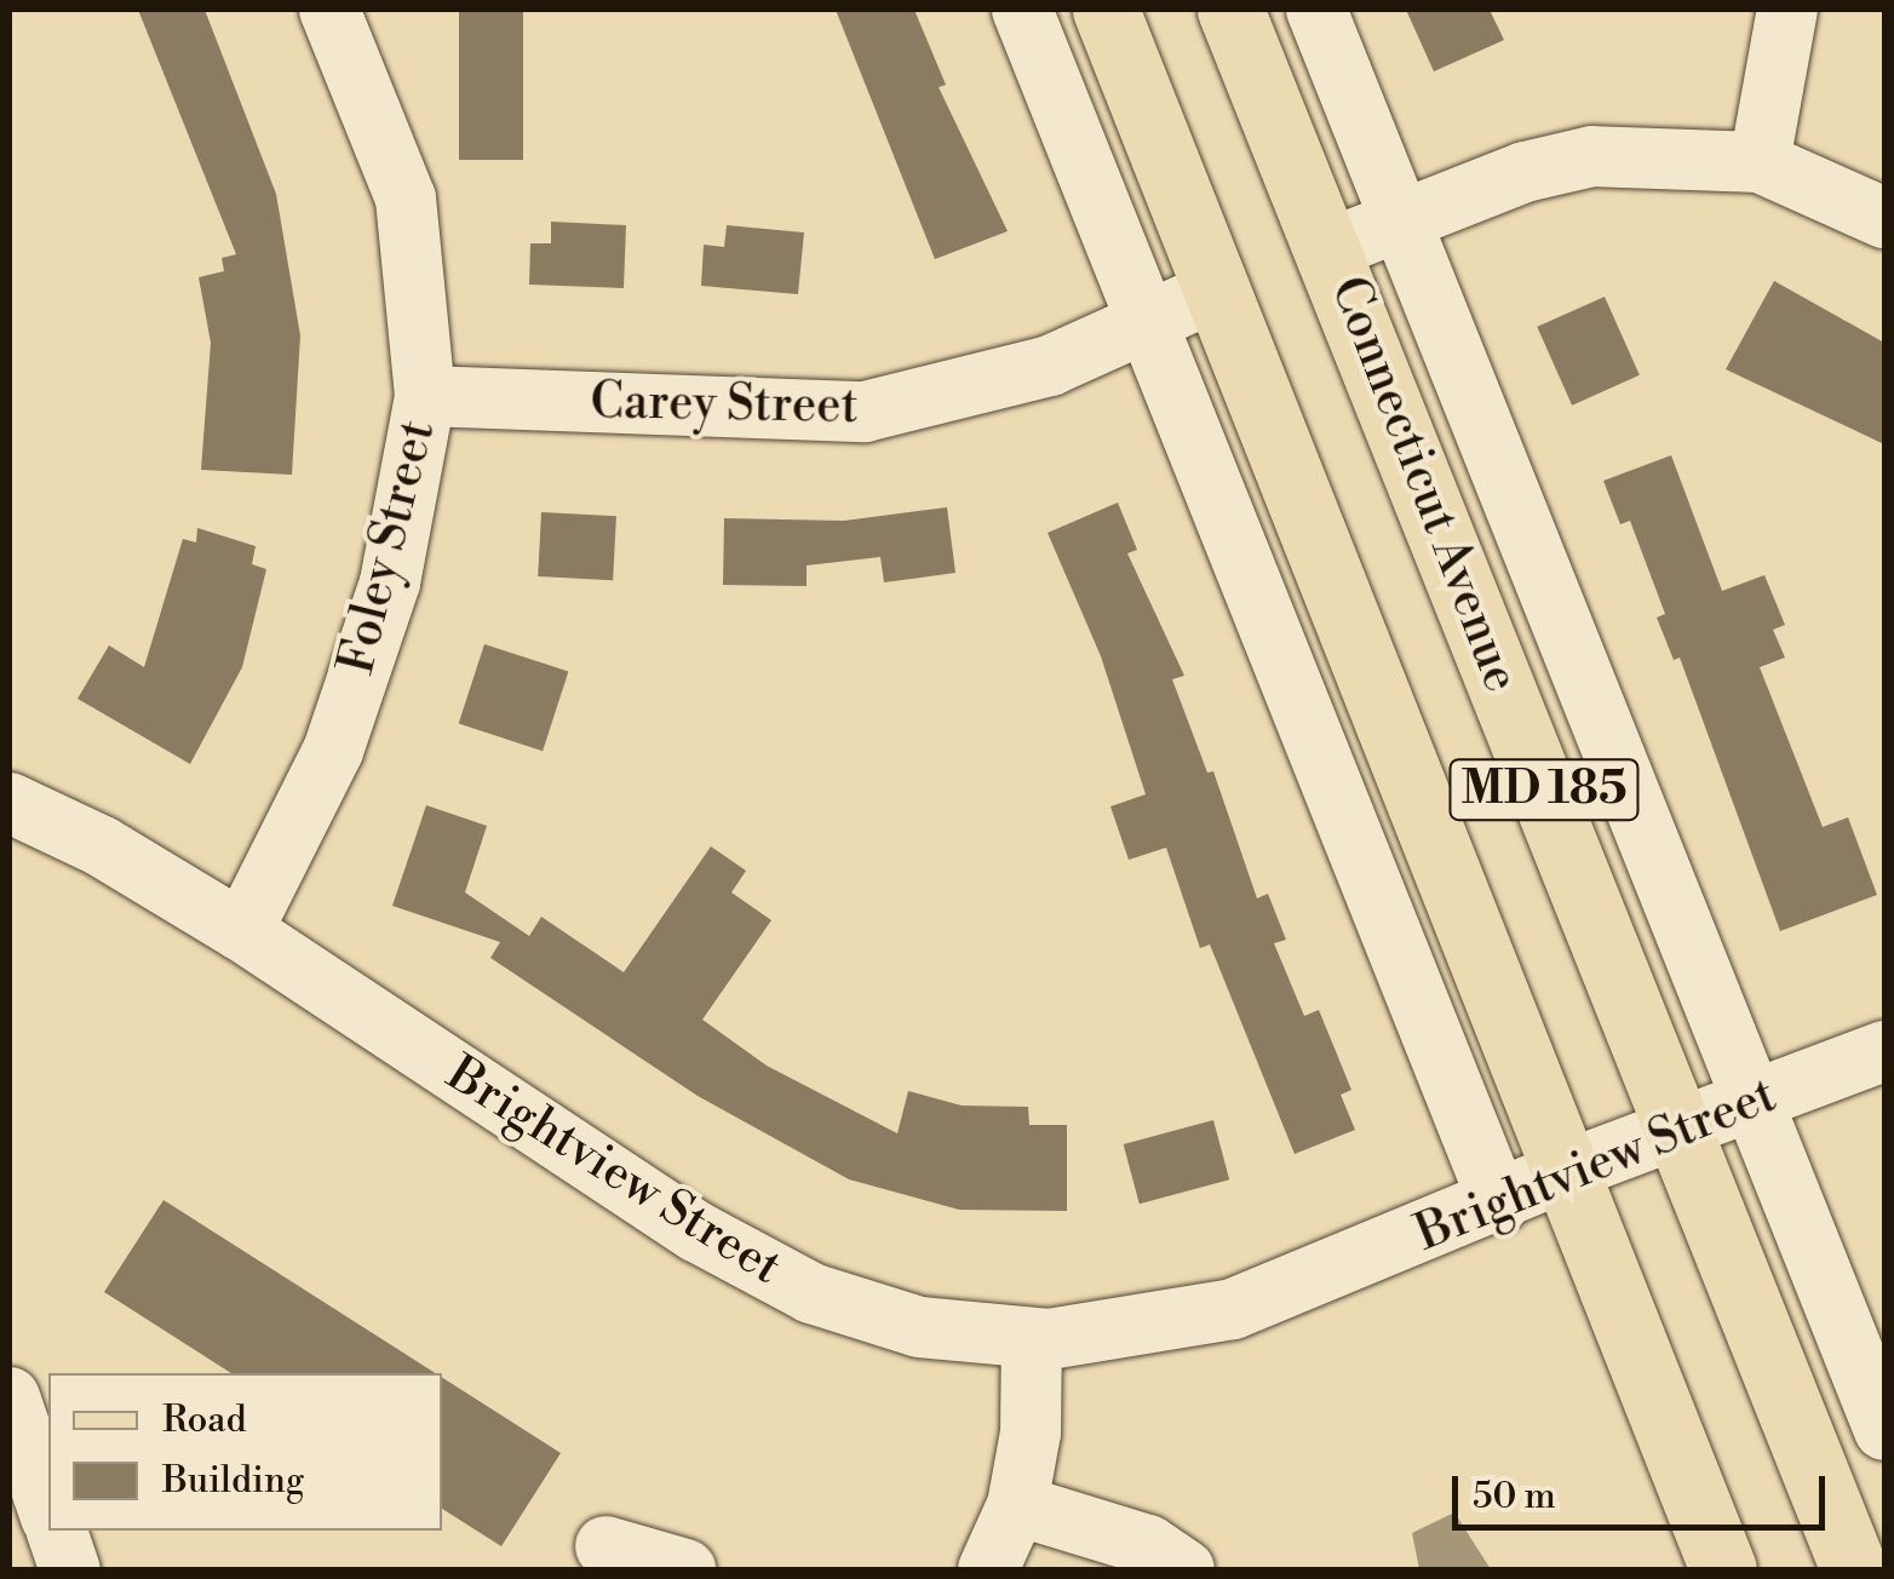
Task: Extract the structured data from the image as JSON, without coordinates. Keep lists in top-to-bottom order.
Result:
{
  "streets": {
    "main road": ["Connecticut Avenue", "MD 185"],
    "street": ["Carey Street", "Foley Street", "Brightview Street"]
  },
  "crossings": [
    ["Carey Street", "Foley Street"],
    ["Carey Street", "MD 185"],
    ["Connecticut Avenue", "Brightview Street"],
    ["Foley Street", "Brightview Street"],
    ["MD 185", "Brightview Street"]
  ],
  "legend": ["Road", "Building"],
  "scale_bar": "50 m"
}
